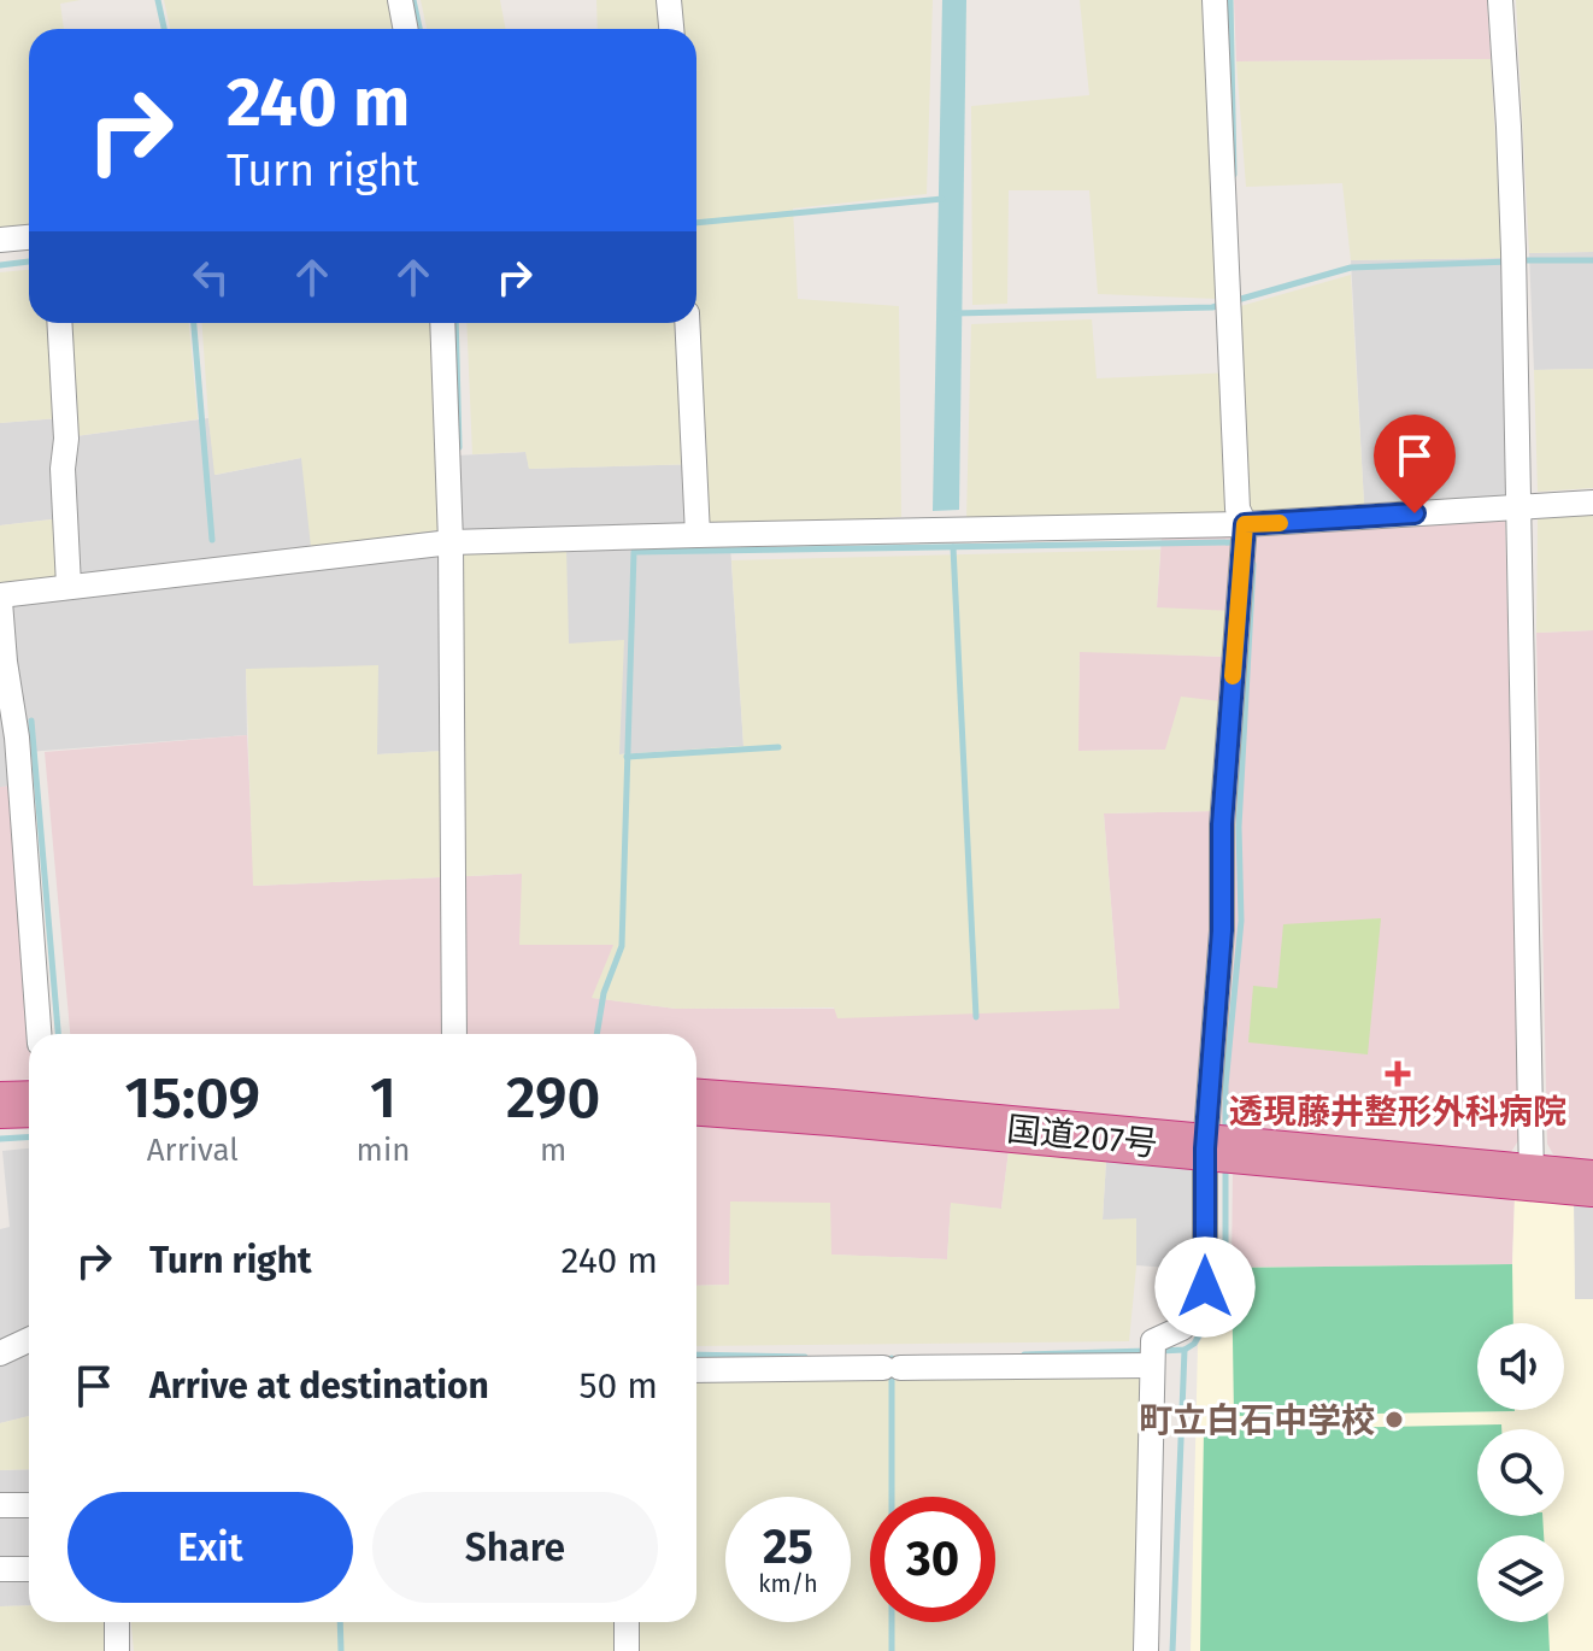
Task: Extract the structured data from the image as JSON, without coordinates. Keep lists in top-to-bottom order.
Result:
{
  "streets": {
    "highway": ["国道207号"]
  },
  "places": {
    "health": ["透現藤井整形外科病院"],
    "other": ["町立白石中学校"]
  },
  "page": {
    "turn": ["240 m", "Turn right"],
    "eta": [
      "15:09",
      "Arrival",
      "1",
      "min",
      "290",
      "m"
    ],
    "list": [
      {
        "name": "Turn right",
        "value": "240 m"
      },
      {
        "name": "Arrive at destination",
        "value": "50 m"
      }
    ],
    "buttons": ["Exit", "Share"],
    "speed": "25 km/h",
    "limit": "30"
  }
}
